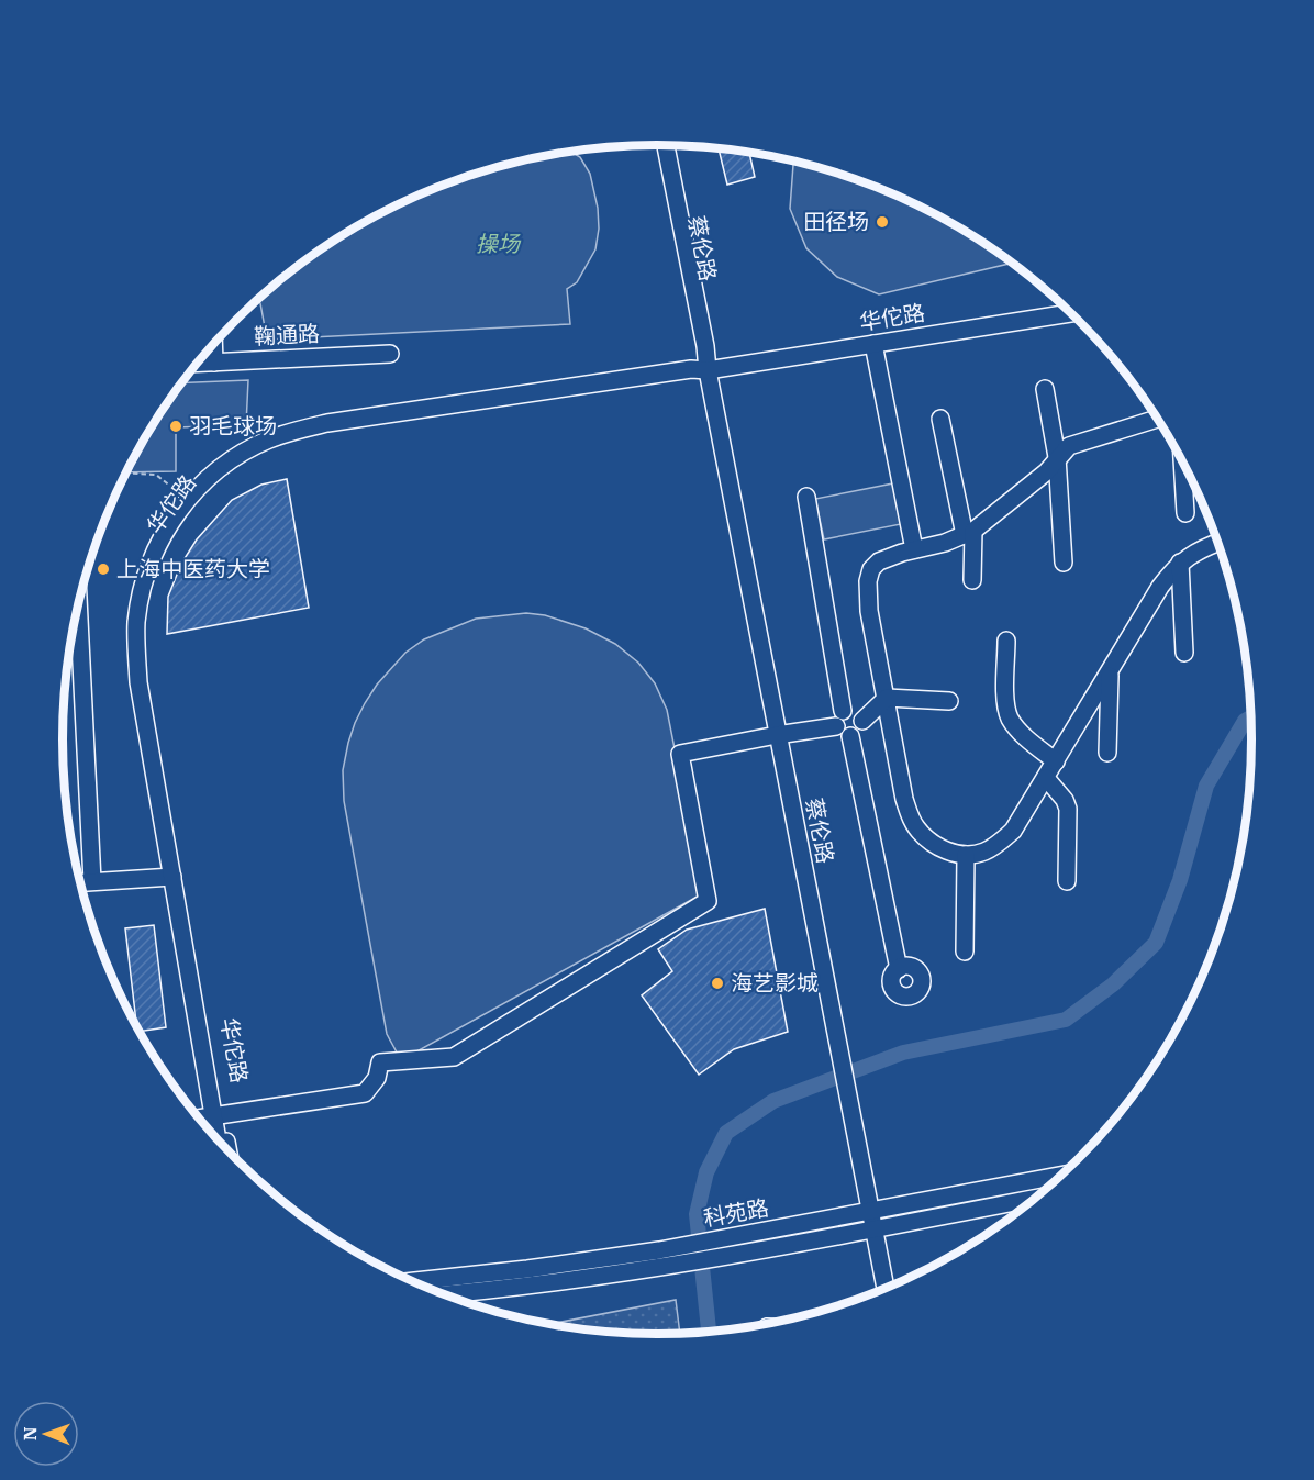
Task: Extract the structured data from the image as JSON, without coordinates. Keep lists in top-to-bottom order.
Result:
{
  "streets": {
    "street": [
      "蔡伦路",
      "华佗路",
      "鞠通路",
      "科苑路"
    ]
  },
  "crossings": [
    ["蔡伦路", "华佗路"],
    ["蔡伦路", "科苑路"]
  ],
  "parks": ["操场"],
  "places": [
    "田径场",
    "羽毛球场",
    "上海中医药大学",
    "海艺影城"
  ],
  "north": "left"
}
